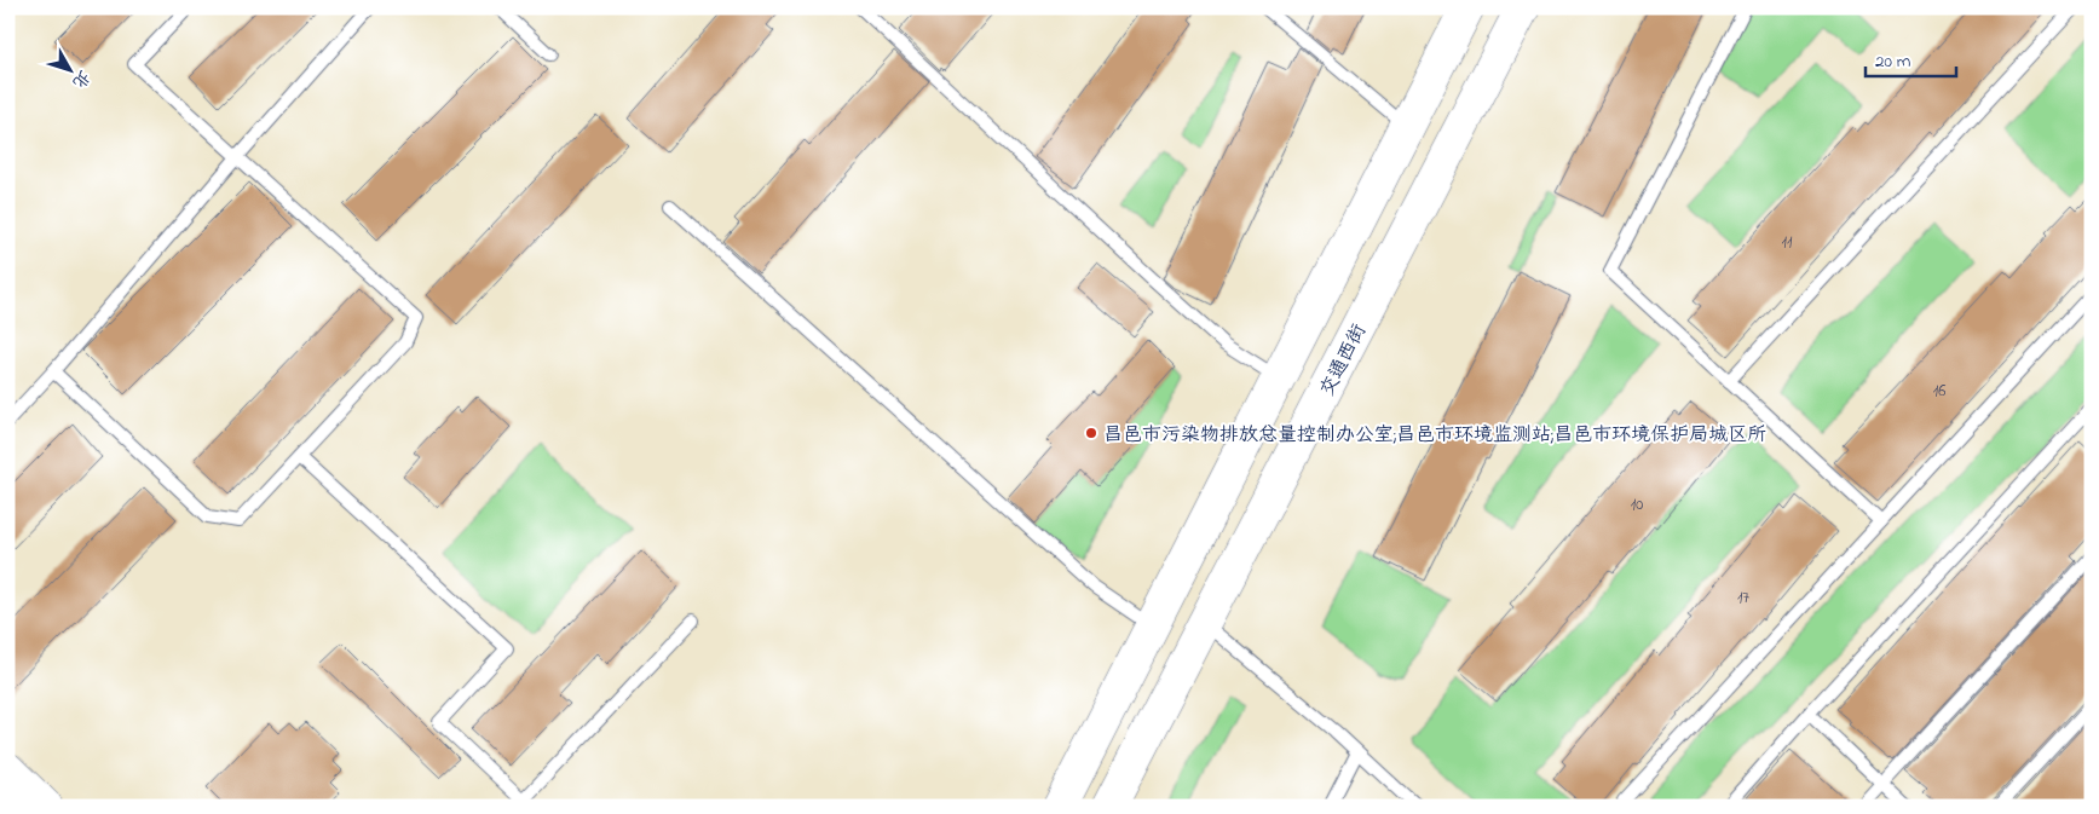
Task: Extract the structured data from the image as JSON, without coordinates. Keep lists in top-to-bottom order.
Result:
{
  "streets": {
    "main road": ["交通西街"]
  },
  "places": ["昌邑市污染物排放总量控制办公室;昌邑市环境监测站;昌邑市环境保护局城区所"],
  "house_numbers": [
    "11",
    "16",
    "10",
    "17"
  ],
  "scale_bar": "20 m",
  "north": "bottom right"
}
